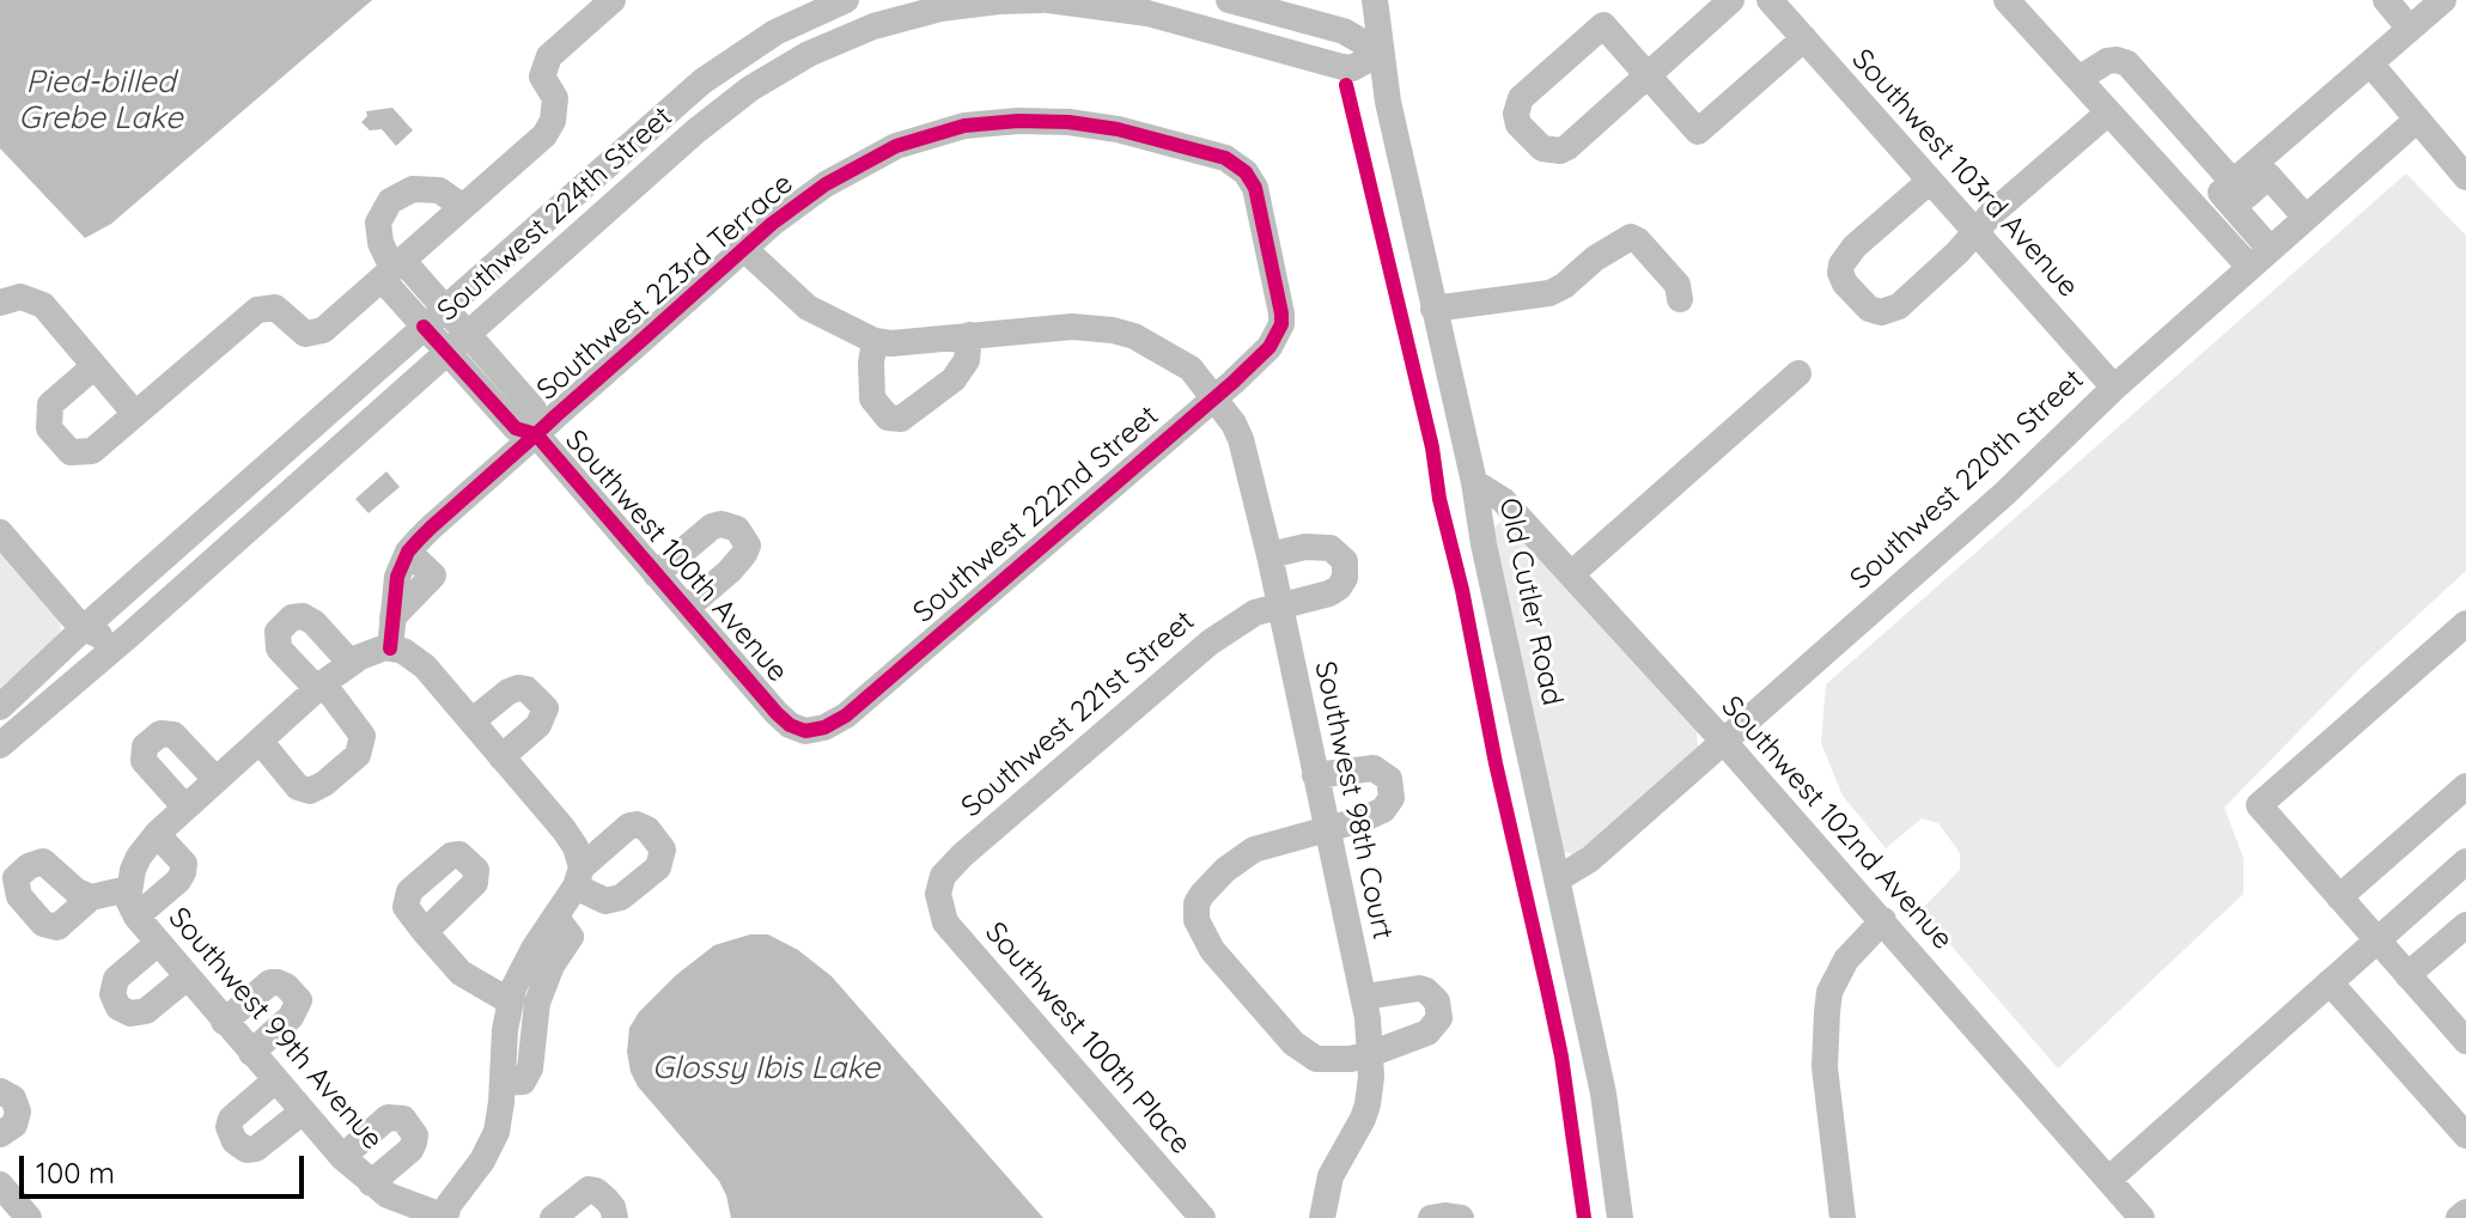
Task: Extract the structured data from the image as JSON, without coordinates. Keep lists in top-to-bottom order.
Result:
{
  "streets": {
    "street": [
      "Southwest 103rd Avenue",
      "Southwest 224th Street",
      "Southwest 223rd Terrace",
      "Southwest 220th Street",
      "Southwest 222nd Street",
      "Southwest 100th Avenue",
      "Old Cutler Road",
      "Southwest 221st Street",
      "Southwest 98th Court",
      "Southwest 102nd Avenue",
      "Southwest 99th Avenue",
      "Southwest 100th Place"
    ]
  },
  "crossings": [
    ["Southwest 103rd Avenue", "Southwest 220th Street"],
    ["Southwest 224th Street", "Southwest 100th Avenue"],
    ["Southwest 223rd Terrace", "Southwest 222nd Street"],
    ["Southwest 223rd Terrace", "Southwest 100th Avenue"],
    ["Southwest 220th Street", "Old Cutler Road"],
    ["Southwest 220th Street", "Southwest 102nd Avenue"],
    ["Southwest 222nd Street", "Southwest 100th Avenue"],
    ["Southwest 222nd Street", "Southwest 98th Court"],
    ["Old Cutler Road", "Southwest 102nd Avenue"],
    ["Southwest 221st Street", "Southwest 98th Court"],
    ["Southwest 221st Street", "Southwest 100th Place"]
  ],
  "water": ["Pied-billed Grebe Lake", "Glossy Ibis Lake"],
  "scale_bar": "100 m"
}
